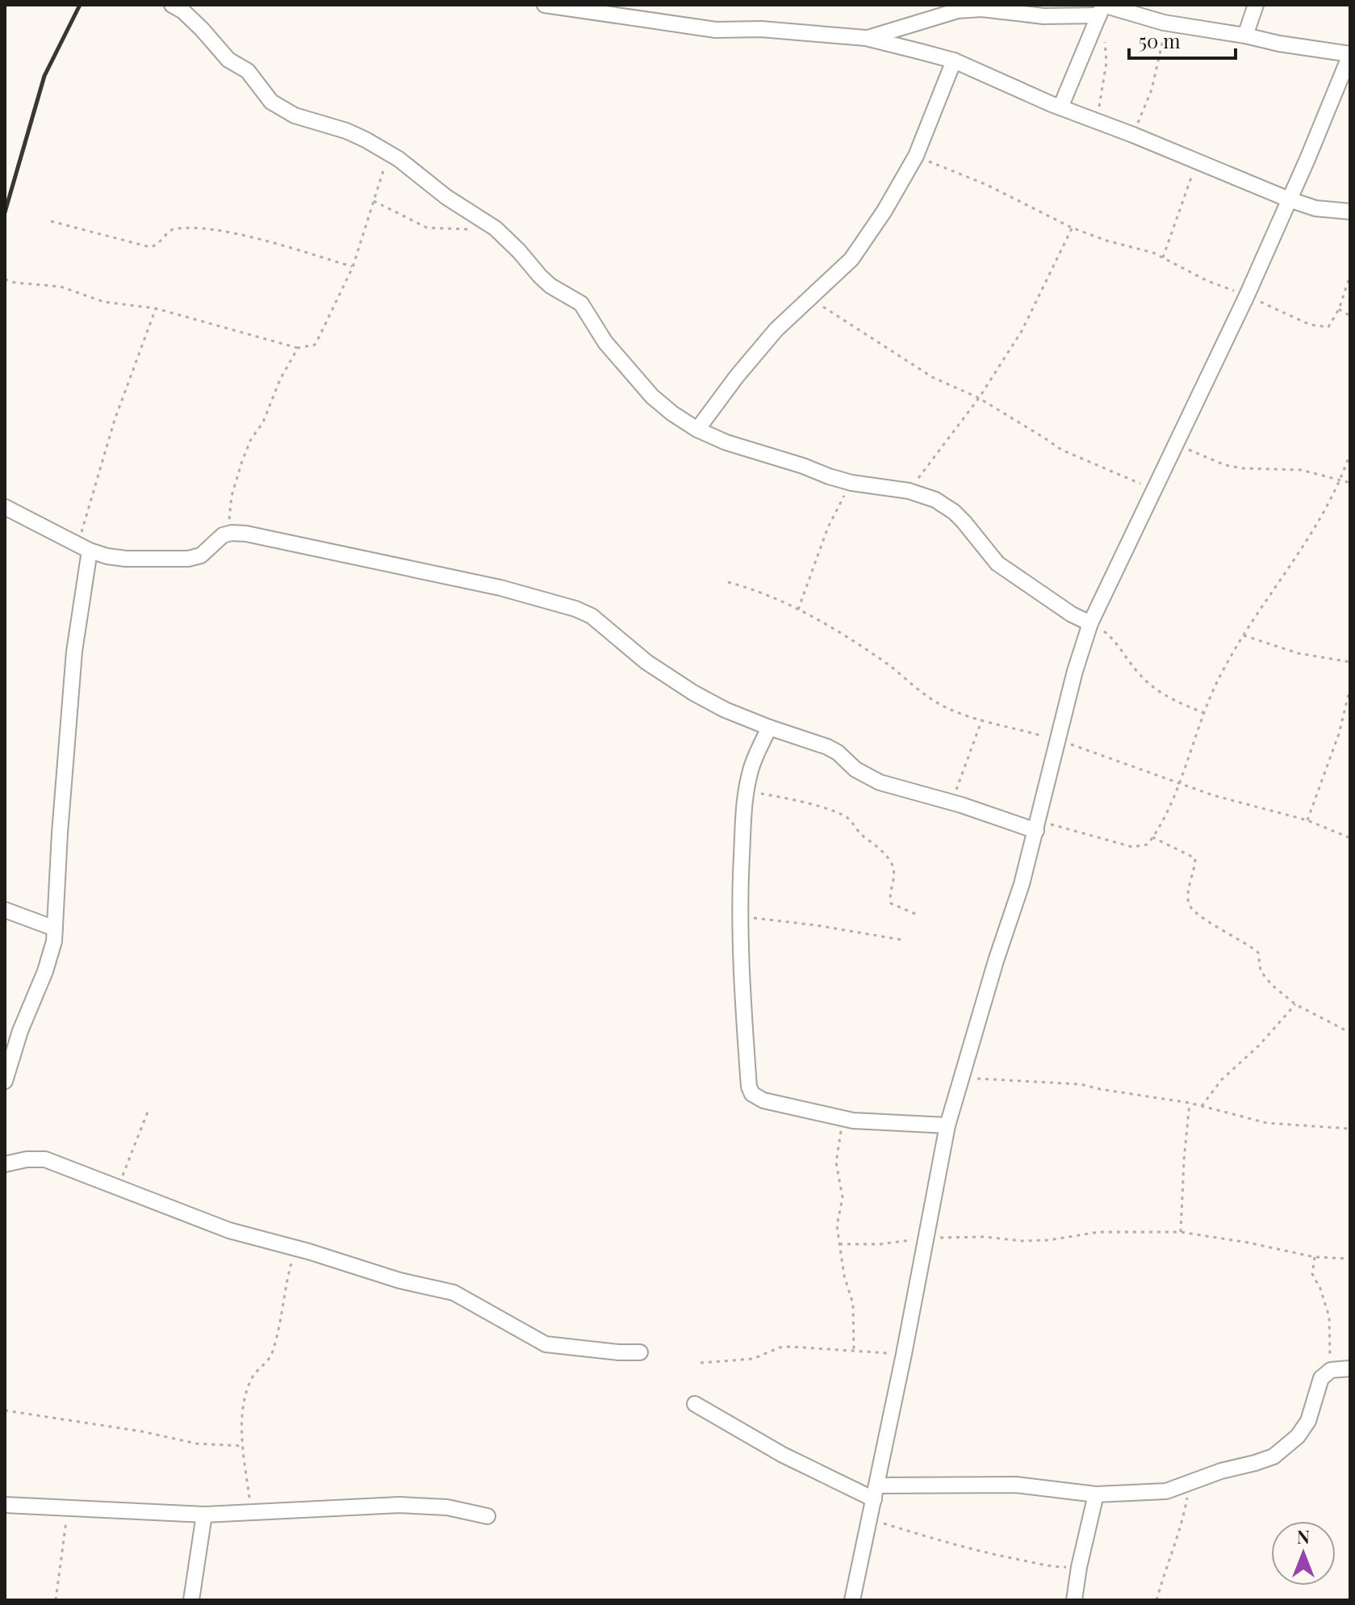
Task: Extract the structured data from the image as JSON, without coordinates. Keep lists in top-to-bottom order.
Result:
{
  "scale_bar": "50 m",
  "north": "top"
}
